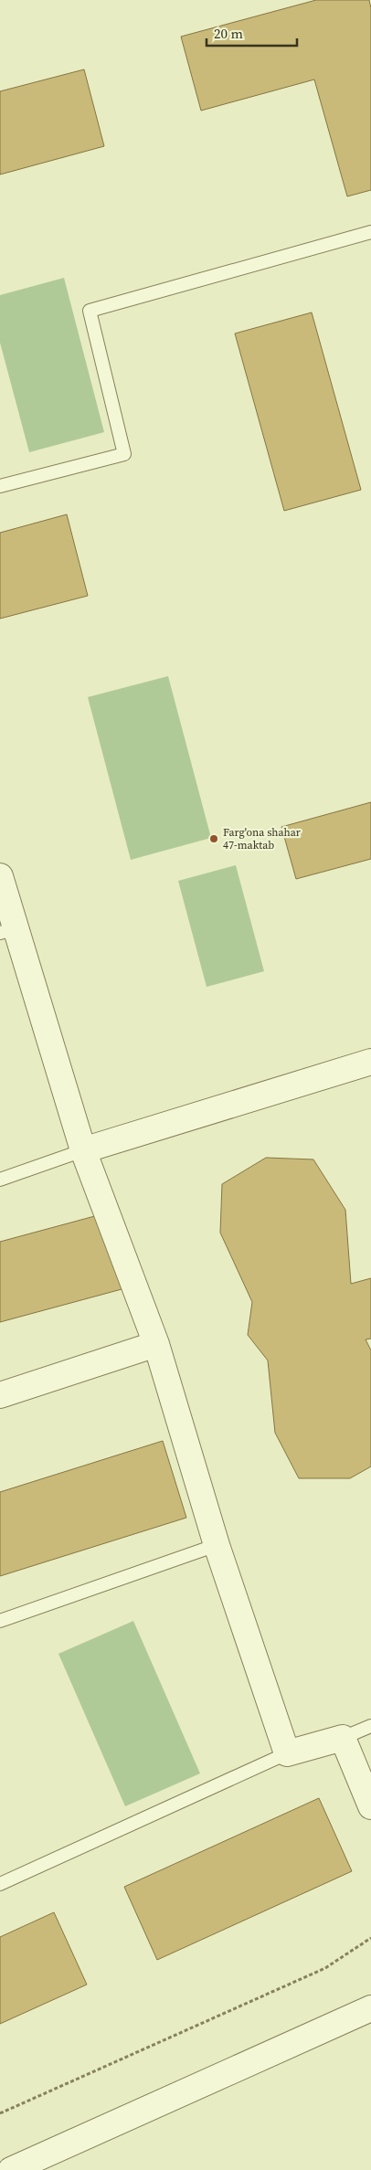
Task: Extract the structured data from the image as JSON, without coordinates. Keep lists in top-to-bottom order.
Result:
{
  "places": ["Farg'ona shahar 47-maktab"],
  "scale_bar": "20 m"
}
